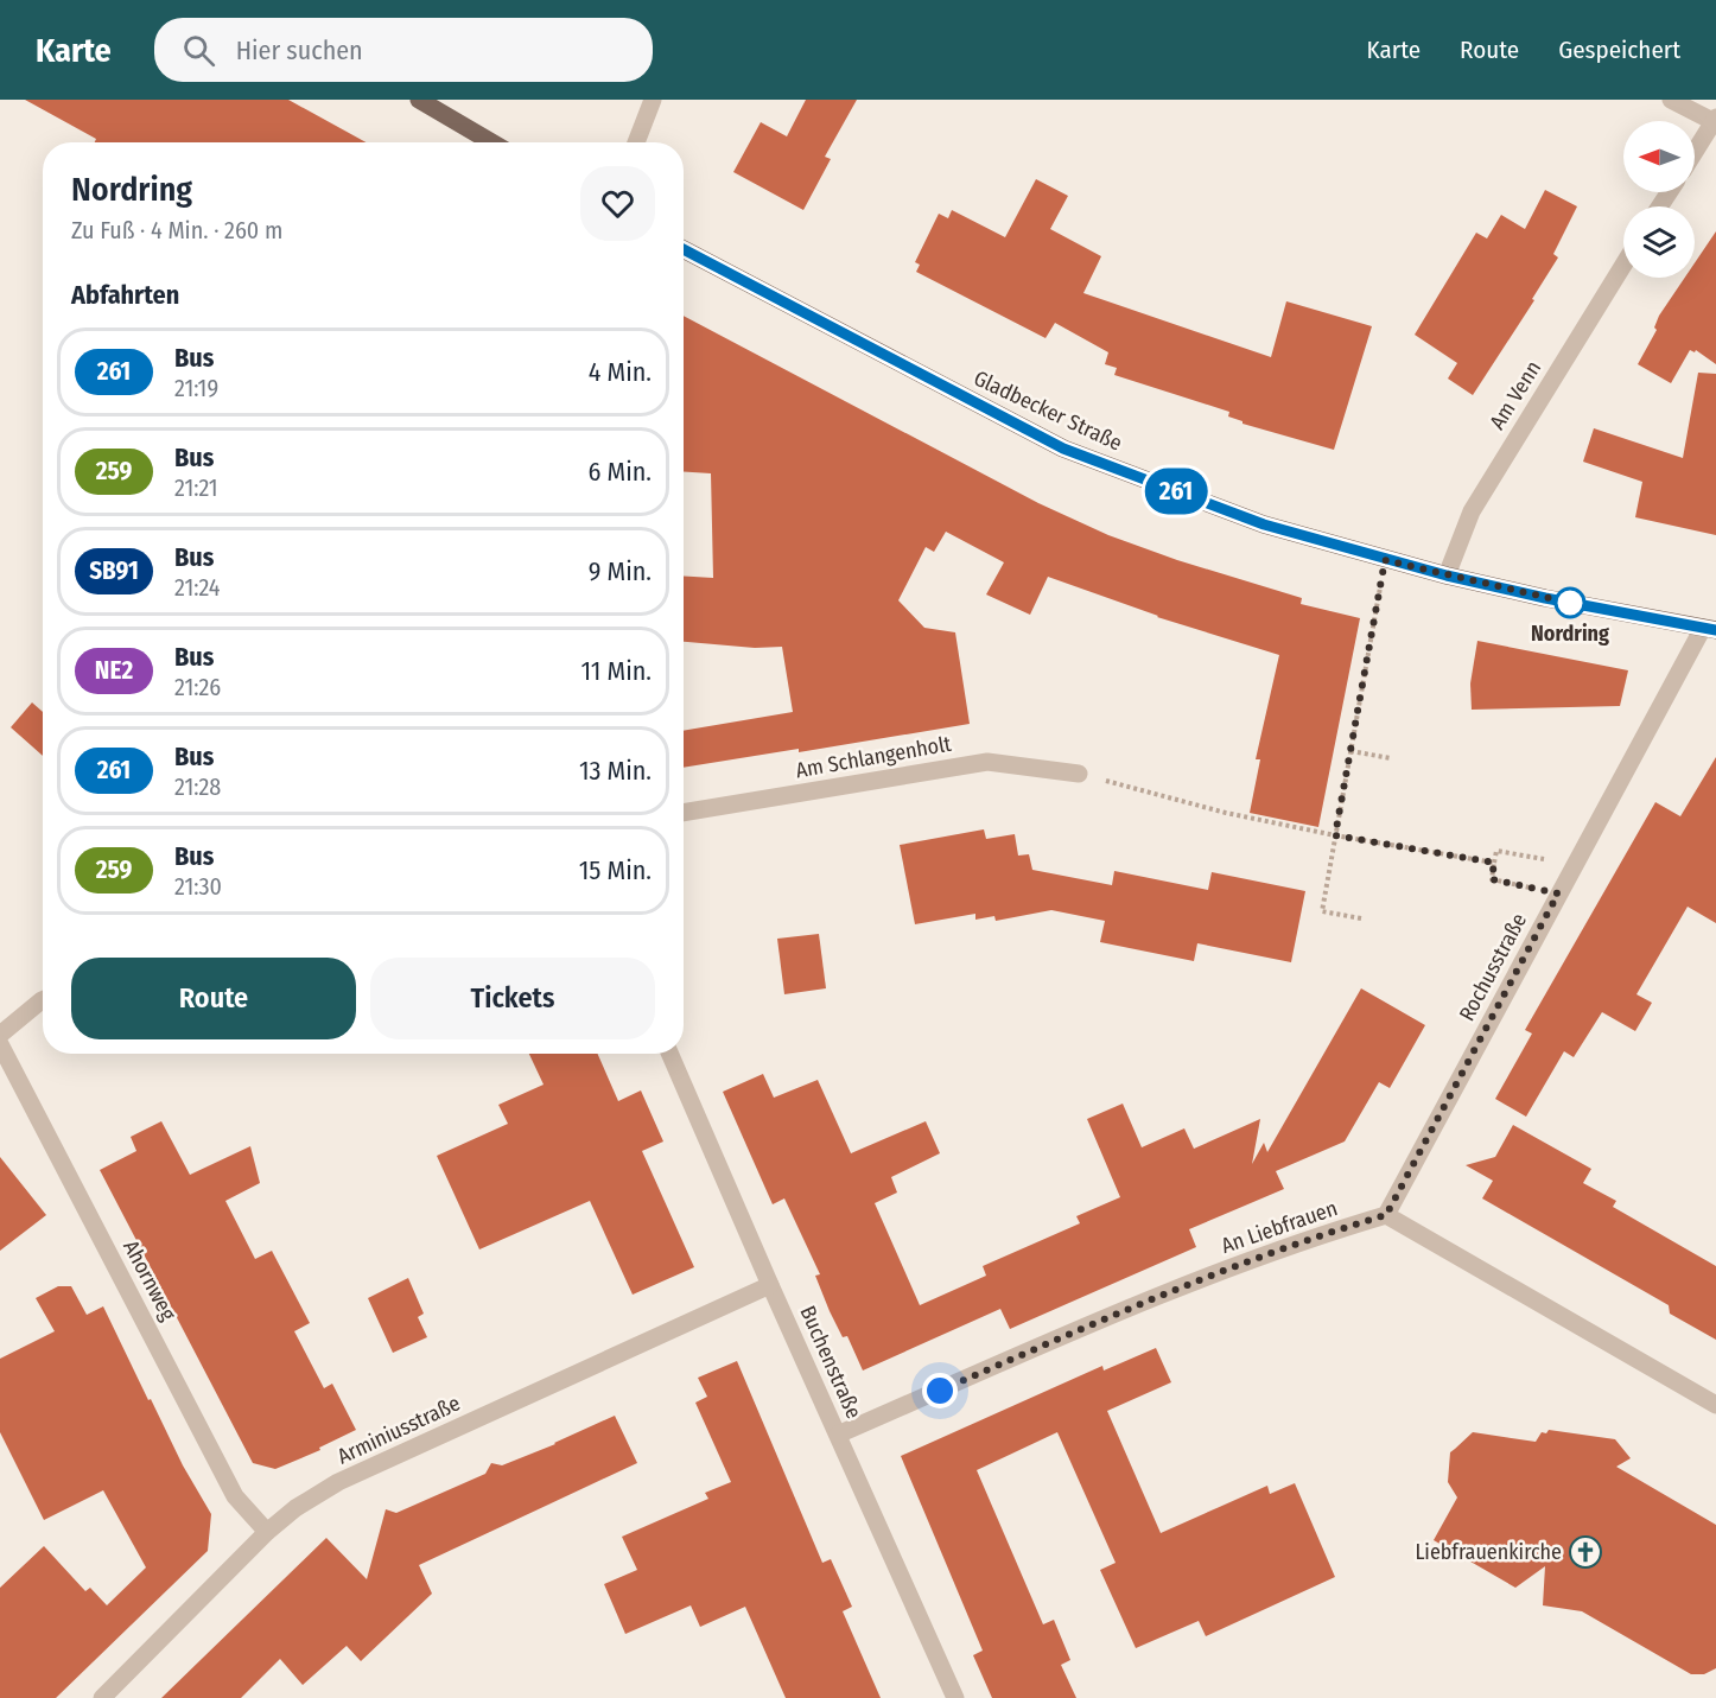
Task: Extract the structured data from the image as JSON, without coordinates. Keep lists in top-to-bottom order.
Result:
{
  "streets": {
    "main road": ["Gladbecker Straße"],
    "street": [
      "Am Venn",
      "Am Schlangenholt",
      "Rochusstraße",
      "An Liebfrauen",
      "Ahornweg",
      "Buchenstraße",
      "Arminiusstraße"
    ]
  },
  "crossings": [
    ["Am Venn", "Gladbecker Straße"],
    ["Gladbecker Straße", "Rochusstraße"],
    ["Rochusstraße", "An Liebfrauen"],
    ["An Liebfrauen", "Buchenstraße"],
    ["Ahornweg", "Arminiusstraße"],
    ["Buchenstraße", "Arminiusstraße"]
  ],
  "places": {
    "other": ["Nordring"],
    "church": ["Liebfrauenkirche"]
  },
  "lines": ["bus line 261"],
  "north": "left",
  "page": {
    "header": "Karte",
    "search": "Hier suchen",
    "nav": ["Karte", "Route", "Gespeichert"],
    "on_map": "261",
    "heading": [
      ["Nordring", "Zu Fuß · 4 Min. · 260 m"],
      "Abfahrten"
    ],
    "list": [
      {
        "mark": "261",
        "name": "Bus",
        "note": "21:19",
        "value": "4 Min."
      },
      {
        "mark": "259",
        "name": "Bus",
        "note": "21:21",
        "value": "6 Min."
      },
      {
        "mark": "SB91",
        "name": "Bus",
        "note": "21:24",
        "value": "9 Min."
      },
      {
        "mark": "NE2",
        "name": "Bus",
        "note": "21:26",
        "value": "11 Min."
      },
      {
        "mark": "261",
        "name": "Bus",
        "note": "21:28",
        "value": "13 Min."
      },
      {
        "mark": "259",
        "name": "Bus",
        "note": "21:30",
        "value": "15 Min."
      }
    ],
    "buttons": ["Route", "Tickets"]
  }
}
